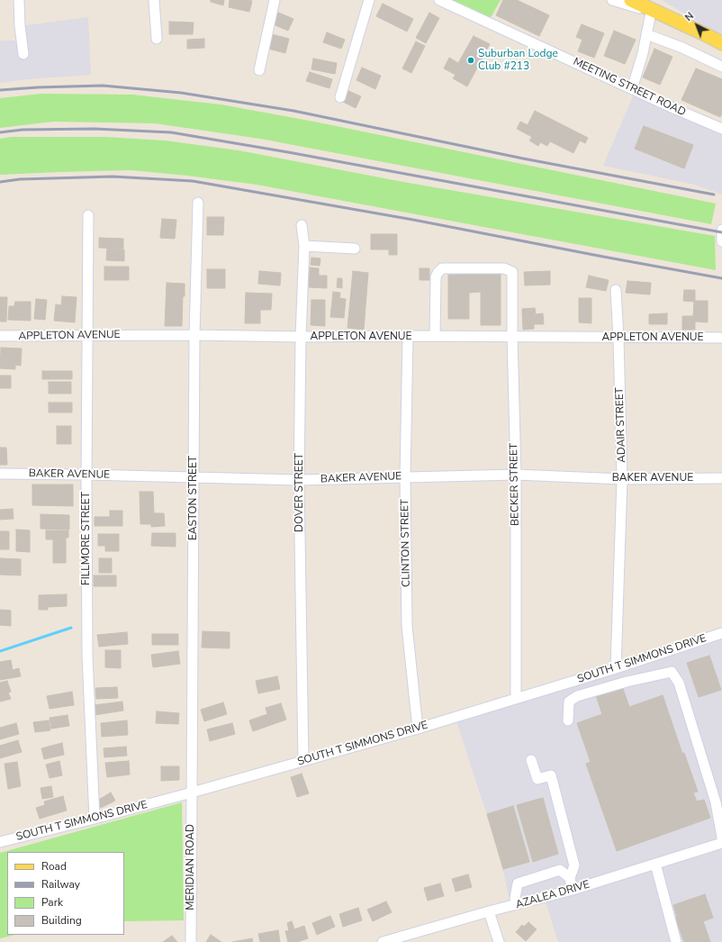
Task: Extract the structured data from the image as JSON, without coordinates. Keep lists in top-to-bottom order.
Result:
{
  "streets": {
    "street": [
      "MEETING STREET ROAD",
      "APPLETON AVENUE",
      "ADAIR STREET",
      "BAKER AVENUE",
      "BECKER STREET",
      "DOVER STREET",
      "EASTON STREET",
      "FILLMORE STREET",
      "CLINTON STREET",
      "SOUTH T SIMMONS DRIVE",
      "MERIDIAN ROAD",
      "AZALEA DRIVE"
    ]
  },
  "crossings": [
    ["APPLETON AVENUE", "ADAIR STREET"],
    ["APPLETON AVENUE", "BECKER STREET"],
    ["APPLETON AVENUE", "DOVER STREET"],
    ["APPLETON AVENUE", "EASTON STREET"],
    ["APPLETON AVENUE", "FILLMORE STREET"],
    ["APPLETON AVENUE", "CLINTON STREET"],
    ["ADAIR STREET", "BAKER AVENUE"],
    ["ADAIR STREET", "SOUTH T SIMMONS DRIVE"],
    ["BAKER AVENUE", "BECKER STREET"],
    ["BAKER AVENUE", "DOVER STREET"],
    ["BAKER AVENUE", "EASTON STREET"],
    ["BAKER AVENUE", "FILLMORE STREET"],
    ["BAKER AVENUE", "CLINTON STREET"],
    ["BECKER STREET", "SOUTH T SIMMONS DRIVE"],
    ["DOVER STREET", "SOUTH T SIMMONS DRIVE"],
    ["EASTON STREET", "SOUTH T SIMMONS DRIVE"],
    ["EASTON STREET", "MERIDIAN ROAD"],
    ["FILLMORE STREET", "SOUTH T SIMMONS DRIVE"],
    ["CLINTON STREET", "SOUTH T SIMMONS DRIVE"],
    ["SOUTH T SIMMONS DRIVE", "MERIDIAN ROAD"]
  ],
  "places": ["Suburban Lodge Club #213"],
  "legend": [
    "Road",
    "Railway",
    "Park",
    "Building"
  ],
  "north": "top left"
}
